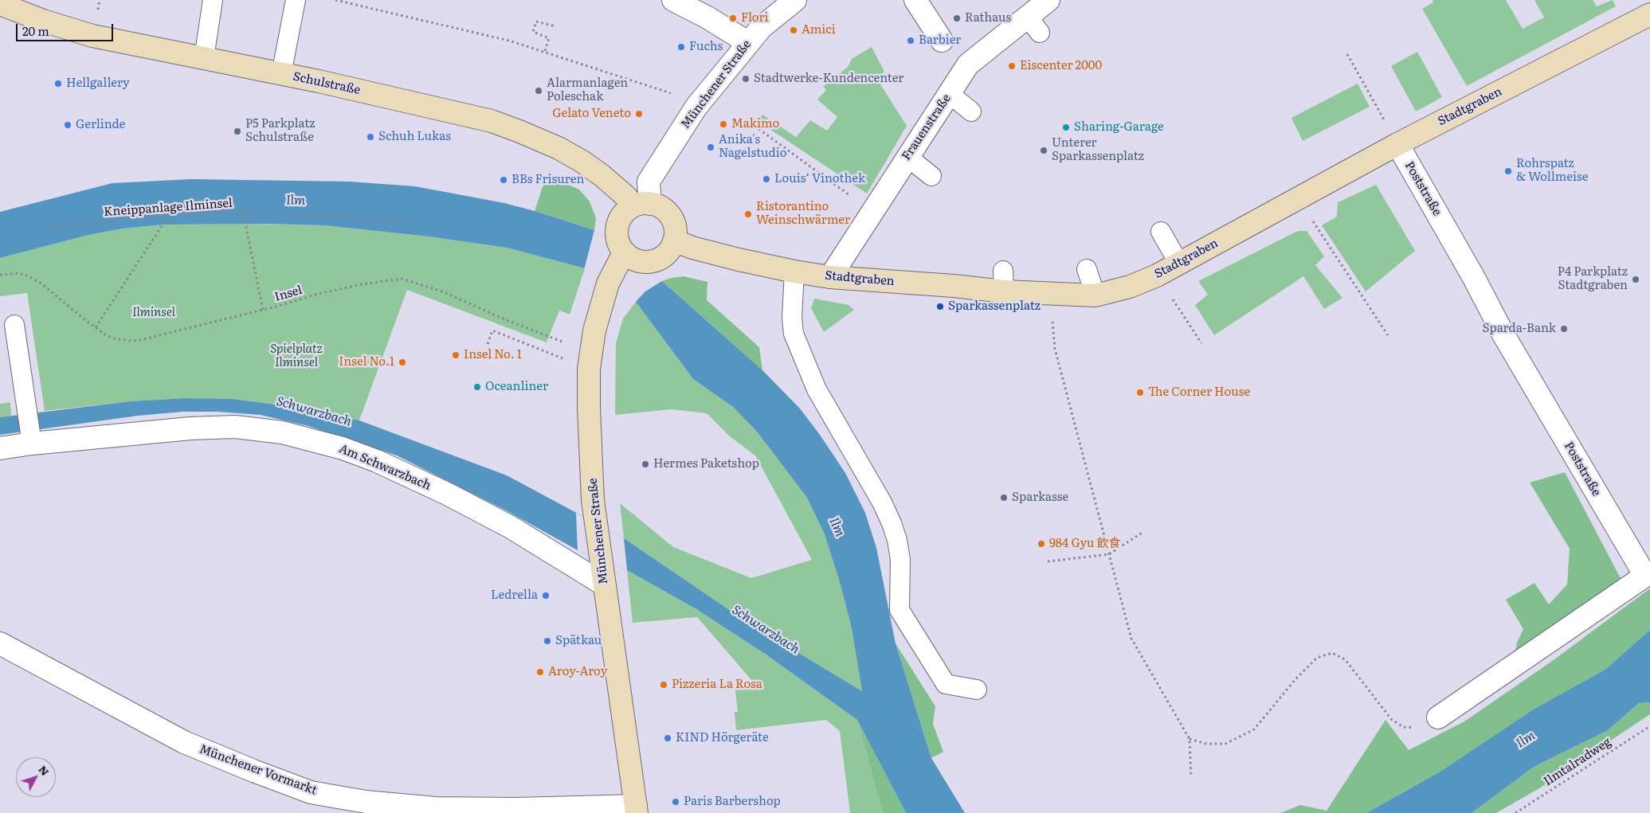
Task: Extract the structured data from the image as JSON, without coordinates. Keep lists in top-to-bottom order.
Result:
{
  "streets": {
    "street": [
      "Schulstraße",
      "Münchener Straße",
      "Stadtgraben",
      "Frauenstraße",
      "Poststraße",
      "Am Schwarzbach",
      "Münchener Vormarkt"
    ],
    "path": ["Kneippanlage Ilminsel", "Insel", "Ilmtalradweg"]
  },
  "crossings": [
    ["Schulstraße", "Münchener Straße"],
    ["Schulstraße", "Stadtgraben"],
    ["Münchener Straße", "Stadtgraben"],
    ["Münchener Straße", "Insel"],
    ["Münchener Straße", "Am Schwarzbach"],
    ["Münchener Straße", "Münchener Vormarkt"],
    ["Stadtgraben", "Frauenstraße"],
    ["Stadtgraben", "Poststraße"]
  ],
  "water": ["Ilm", "Schwarzbach"],
  "parks": ["Ilminsel", "Spielplatz Ilminsel"],
  "places": [
    "Flori",
    "Rathaus",
    "Amici",
    "Barbier",
    "Fuchs",
    "Eiscenter 2000",
    "Stadtwerke-Kundencenter",
    "Hellgallery",
    "Alarmanlagen Poleschak",
    "Gelato Veneto",
    "Makimo",
    "Gerlinde",
    "Sharing-Garage",
    "P5 Parkplatz Schulstraße",
    "Schuh Lukas",
    "Anika's Nagelstudio",
    "Unterer Sparkassenplatz",
    "Rohrspatz & Wollmeise",
    "Louis‘ Vinothek",
    "BBs Frisuren",
    "Ristorantino Weinschwärmer",
    "P4 Parkplatz Stadtgraben",
    "Sparkassenplatz",
    "Sparda-Bank",
    "Insel No. 1",
    "Insel No.1",
    "Oceanliner",
    "The Corner House",
    "Hermes Paketshop",
    "Sparkasse",
    "984 Gyu 飲食",
    "Ledrella",
    "Spätkau",
    "Aroy-Aroy",
    "Pizzeria La Rosa",
    "KIND Hörgeräte",
    "Paris Barbershop"
  ],
  "scale_bar": "20 m",
  "north": "top right"
}
